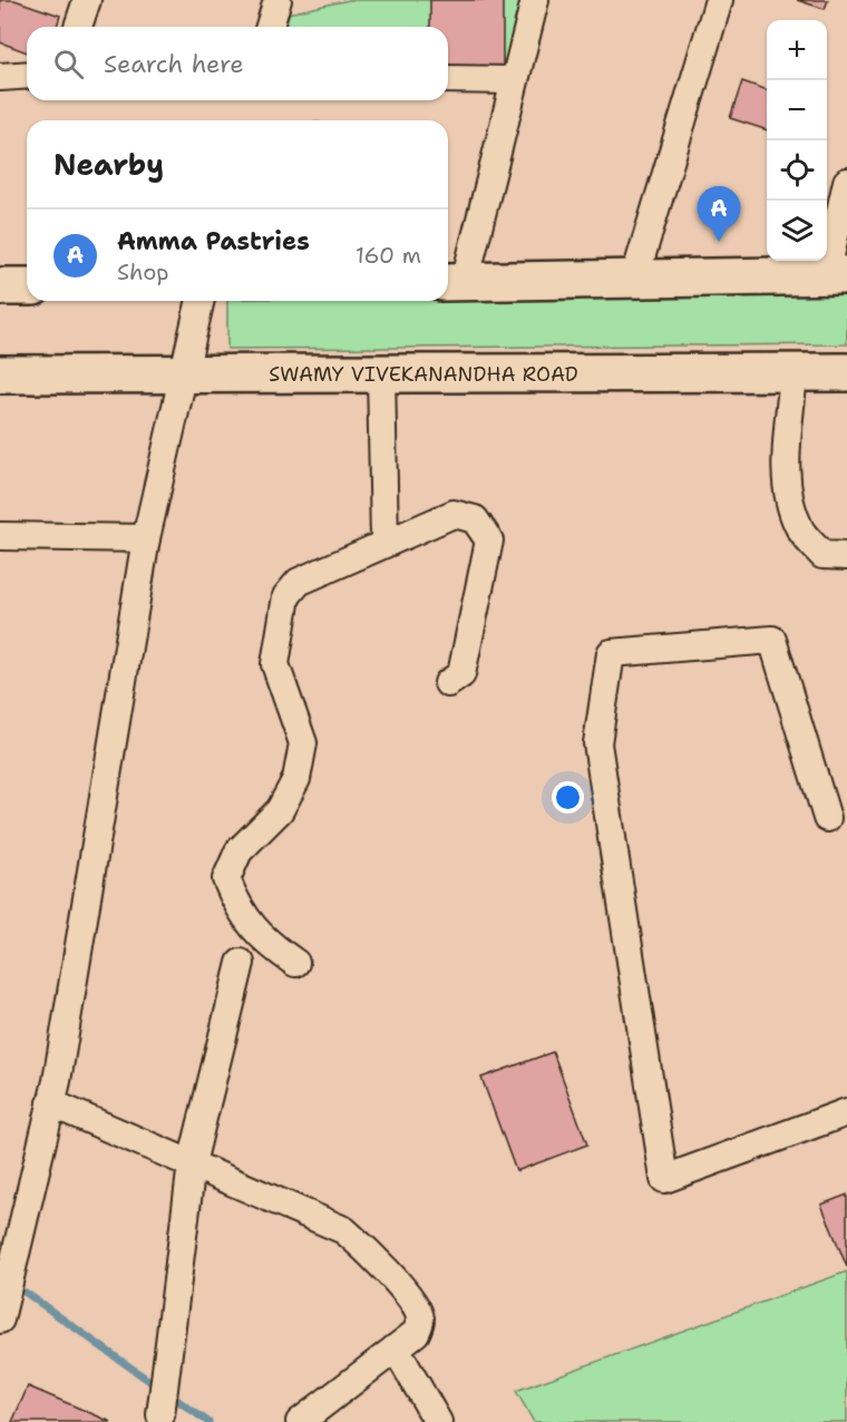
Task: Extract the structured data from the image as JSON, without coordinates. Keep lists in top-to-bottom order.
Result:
{
  "streets": {
    "main road": ["SWAMY VIVEKANANDHA ROAD"]
  },
  "page": {
    "map_buttons": ["+", "−"],
    "search": "Search here",
    "heading": "Nearby",
    "pins": "A",
    "list": [
      {
        "mark": "A",
        "name": "Amma Pastries",
        "note": "Shop",
        "value": "160 m"
      }
    ]
  }
}
